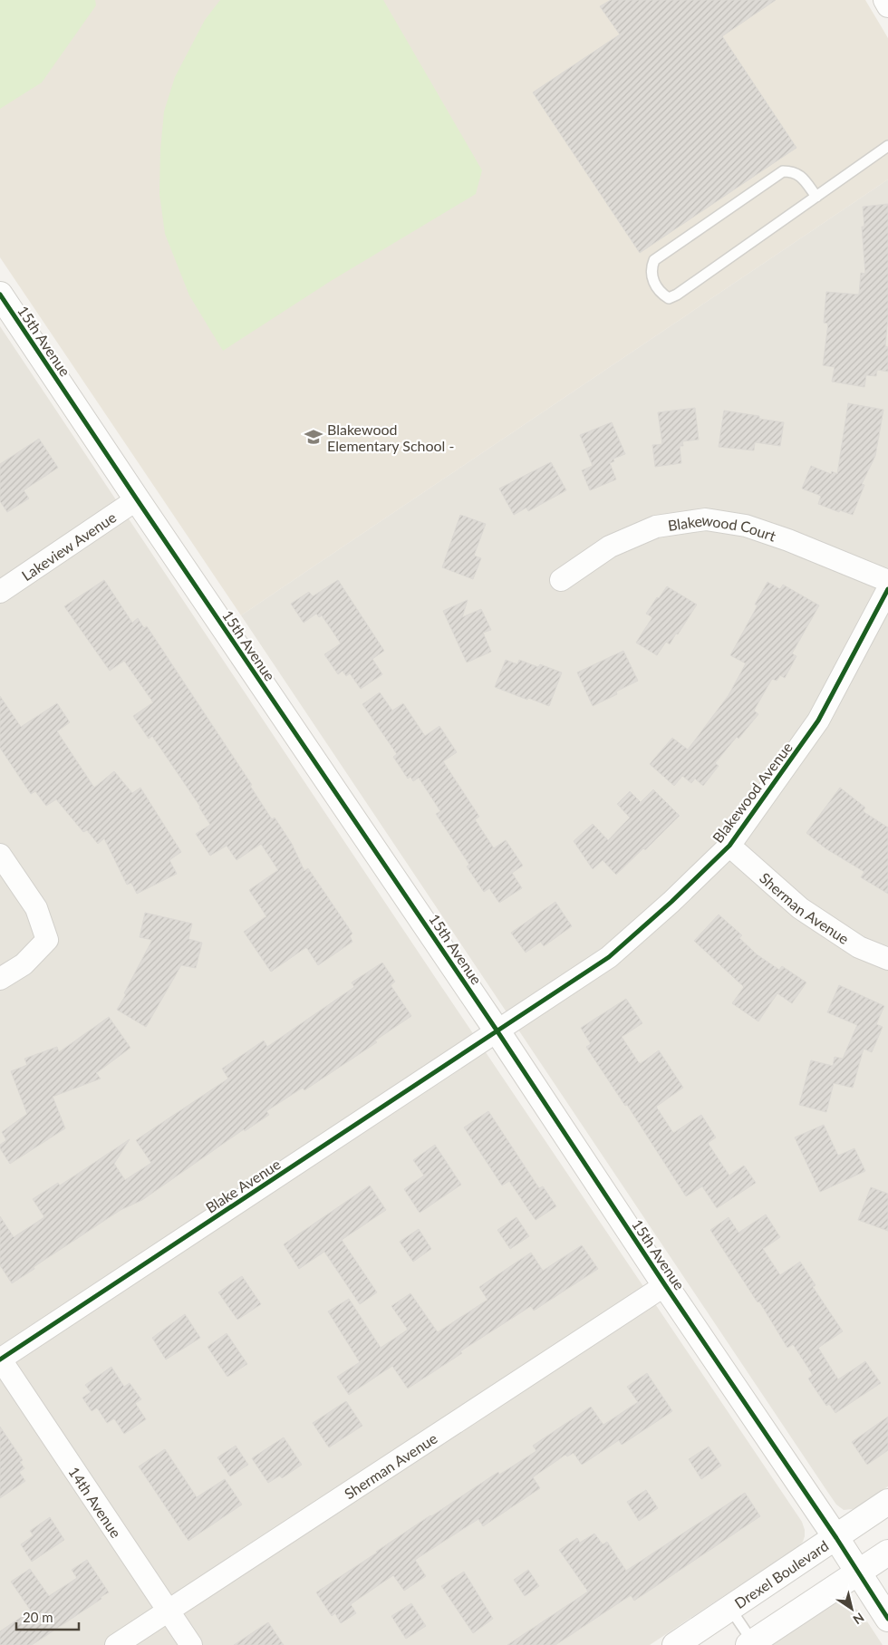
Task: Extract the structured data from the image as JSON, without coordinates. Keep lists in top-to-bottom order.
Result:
{
  "streets": {
    "street": [
      "15th Avenue",
      "Blakewood Court",
      "Lakeview Avenue",
      "Blakewood Avenue",
      "Sherman Avenue",
      "Blake Avenue",
      "14th Avenue",
      "Drexel Boulevard"
    ]
  },
  "crossings": [
    ["15th Avenue", "Lakeview Avenue"],
    ["15th Avenue", "Blakewood Avenue"],
    ["15th Avenue", "Sherman Avenue"],
    ["15th Avenue", "Blake Avenue"],
    ["15th Avenue", "Drexel Boulevard"],
    ["Blakewood Avenue", "Sherman Avenue"],
    ["Blakewood Avenue", "Blake Avenue"],
    ["Sherman Avenue", "14th Avenue"],
    ["Blake Avenue", "14th Avenue"]
  ],
  "places": {
    "school or university": ["Blakewood Elementary School -"]
  },
  "scale_bar": "20 m",
  "north": "bottom right"
}
